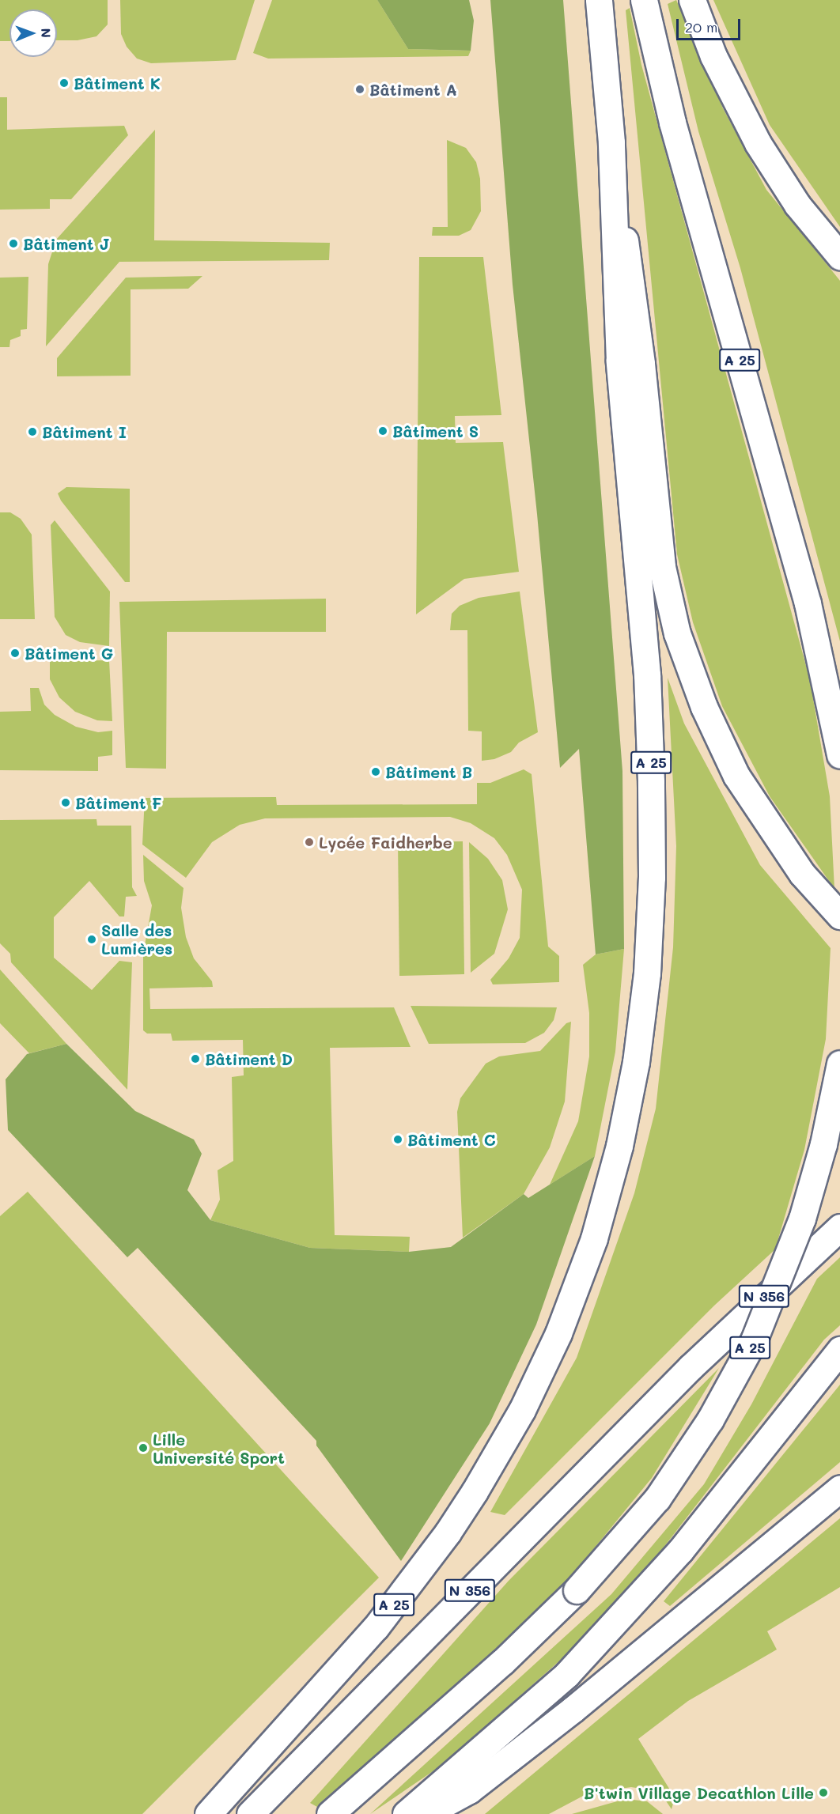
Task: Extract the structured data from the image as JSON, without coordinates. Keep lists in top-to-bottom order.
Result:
{
  "streets": {
    "highway": ["A 25", "N 356"]
  },
  "places": [
    "Bâtiment K",
    "Bâtiment A",
    "Bâtiment J",
    "Bâtiment S",
    "Bâtiment I",
    "Bâtiment G",
    "Bâtiment B",
    "Bâtiment F",
    "Lycée Faidherbe",
    "Salle des Lumières",
    "Bâtiment D",
    "Bâtiment C",
    "Lille Université Sport",
    "B'twin Village Decathlon Lille"
  ],
  "scale_bar": "20 m",
  "north": "right"
}
